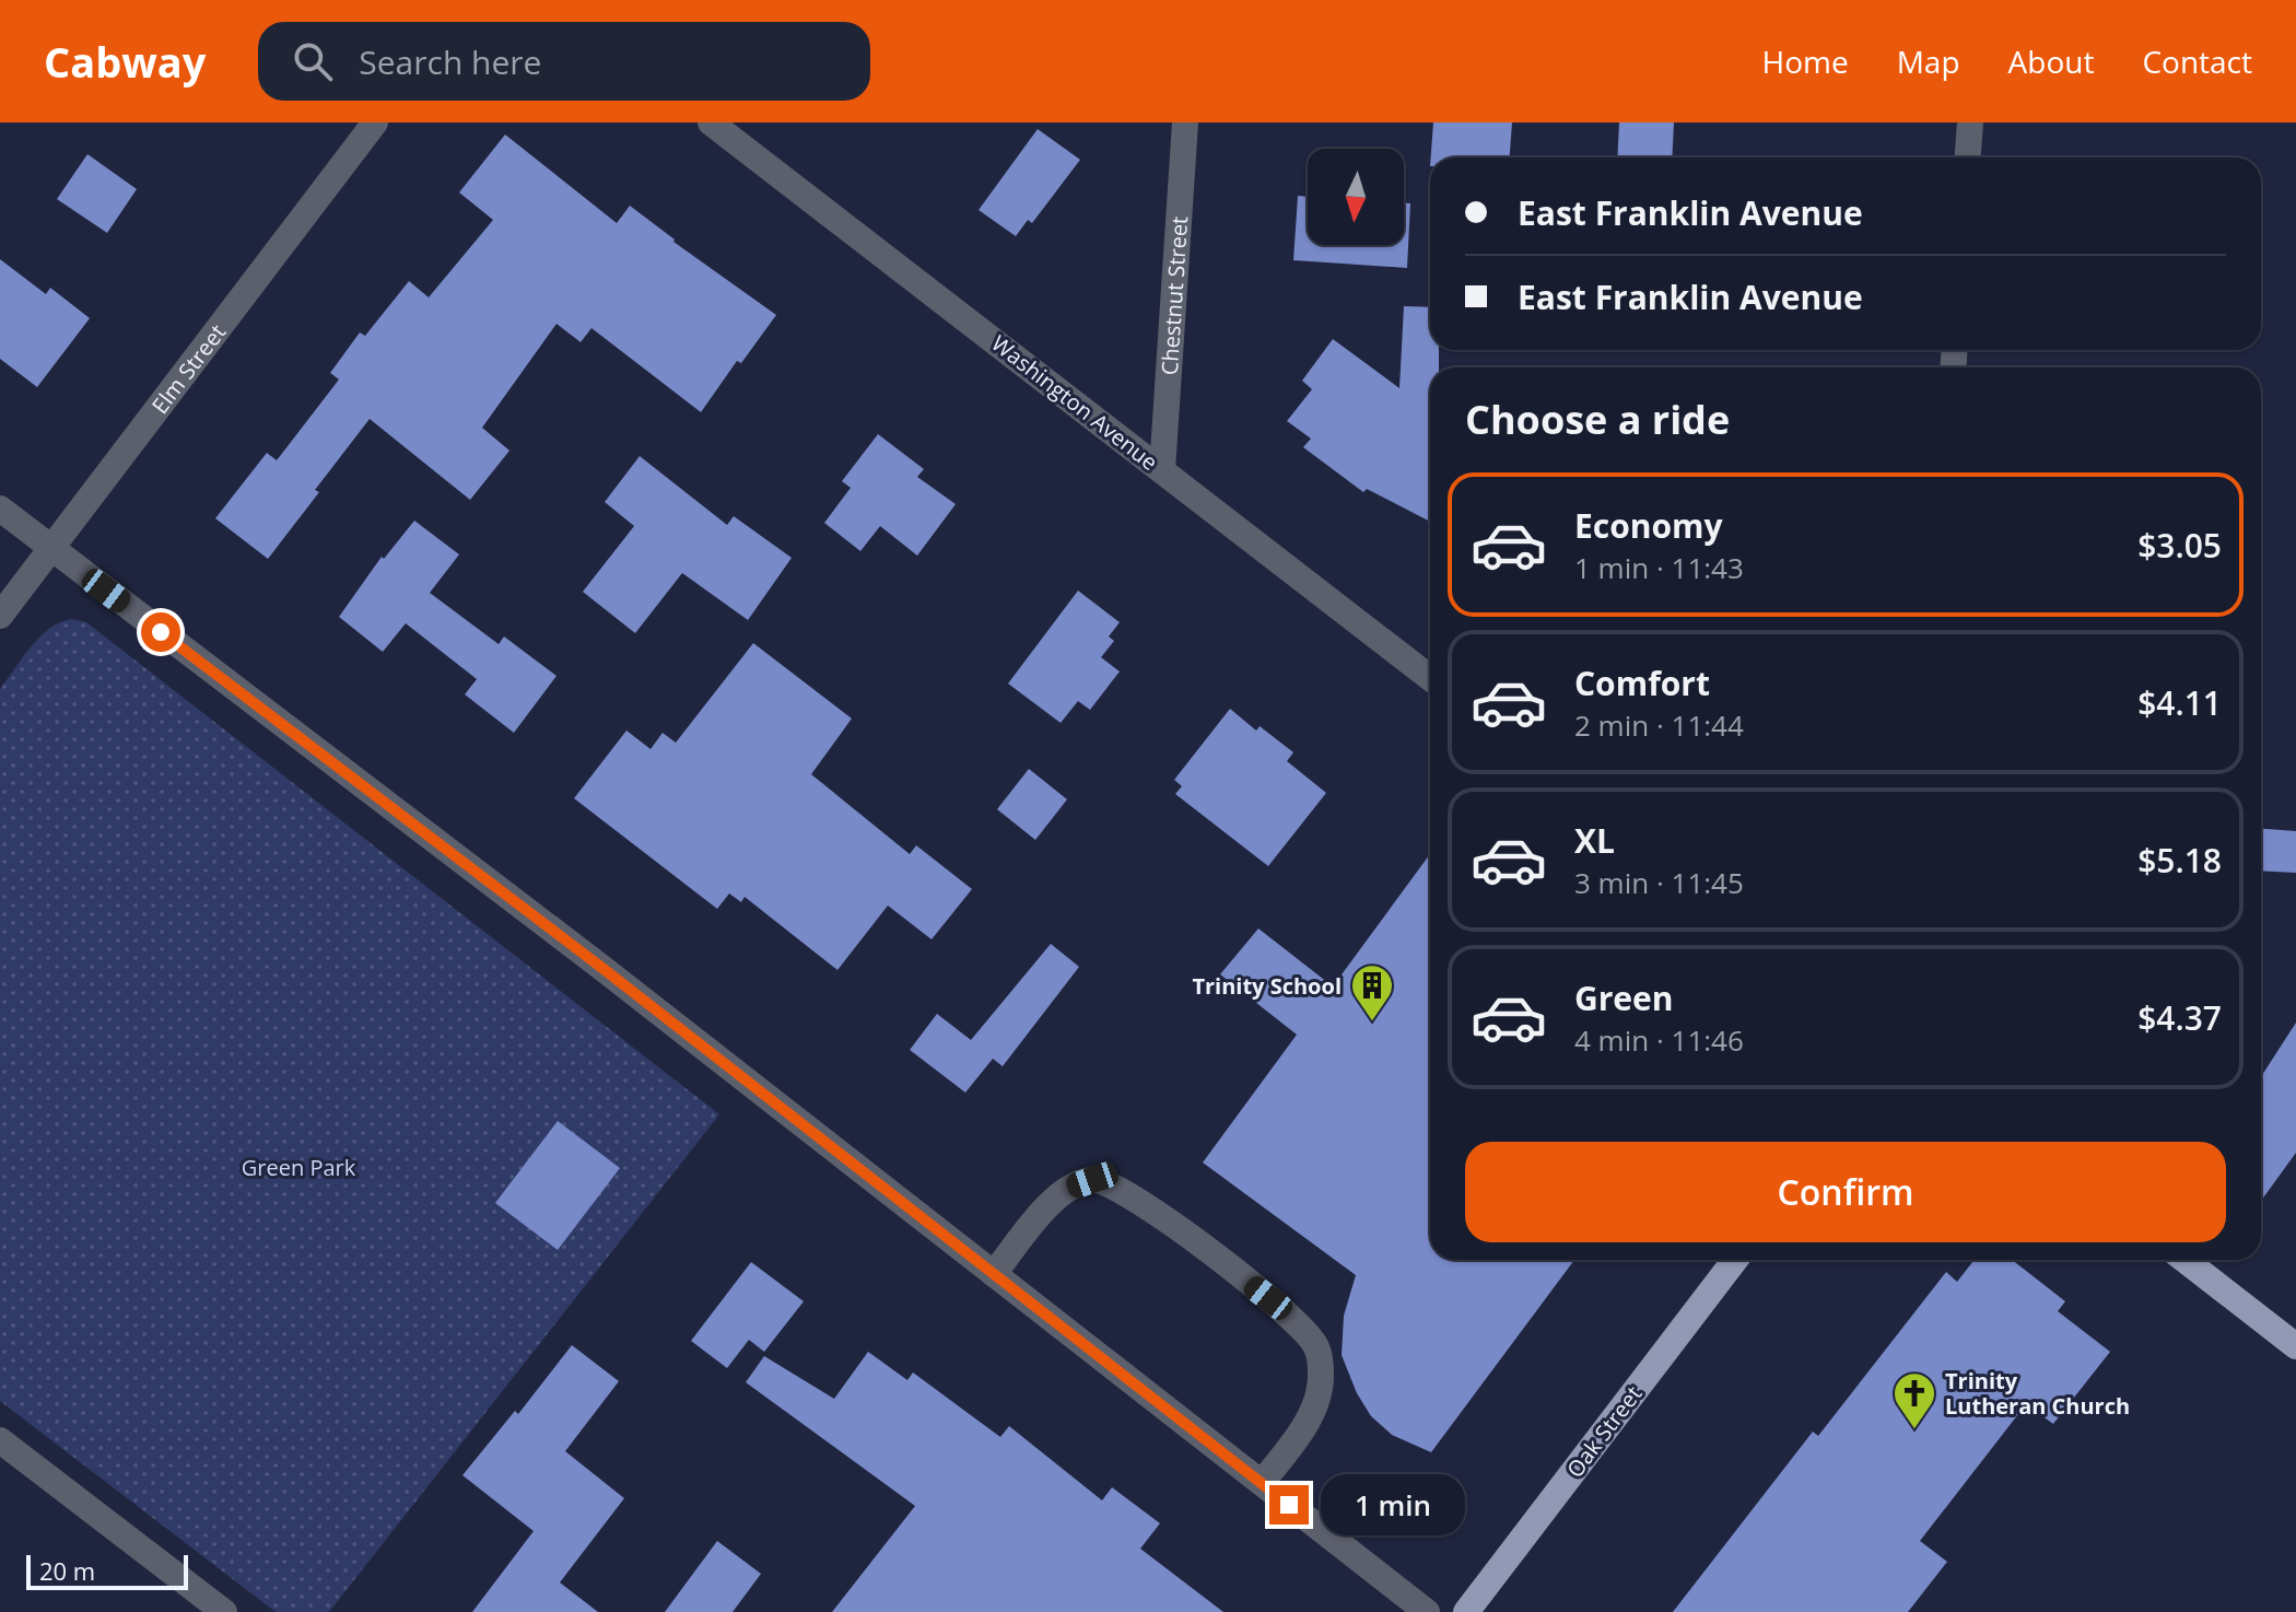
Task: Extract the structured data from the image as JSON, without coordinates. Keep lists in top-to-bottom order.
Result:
{
  "streets": {
    "main road": ["Oak Street"],
    "street": ["Chestnut Street", "Elm Street", "Washington Avenue"]
  },
  "crossings": [
    ["Chestnut Street", "Washington Avenue"]
  ],
  "parks": ["Green Park"],
  "places": {
    "building": ["Trinity School"],
    "church": ["Trinity Lutheran Church"]
  },
  "scale_bar": "20 m",
  "north": "bottom",
  "page": {
    "header": "Cabway",
    "search": "Search here",
    "nav": [
      "Home",
      "Map",
      "About",
      "Contact"
    ],
    "banner": ["East Franklin Avenue", "East Franklin Avenue"],
    "heading": "Choose a ride",
    "list": [
      {
        "name": "Economy",
        "note": "1 min · 11:43",
        "value": "$3.05"
      },
      {
        "name": "Comfort",
        "note": "2 min · 11:44",
        "value": "$4.11"
      },
      {
        "name": "XL",
        "note": "3 min · 11:45",
        "value": "$5.18"
      },
      {
        "name": "Green",
        "note": "4 min · 11:46",
        "value": "$4.37"
      }
    ],
    "buttons": "Confirm",
    "bubble": "1 min",
    "scale": "20 m"
  }
}
